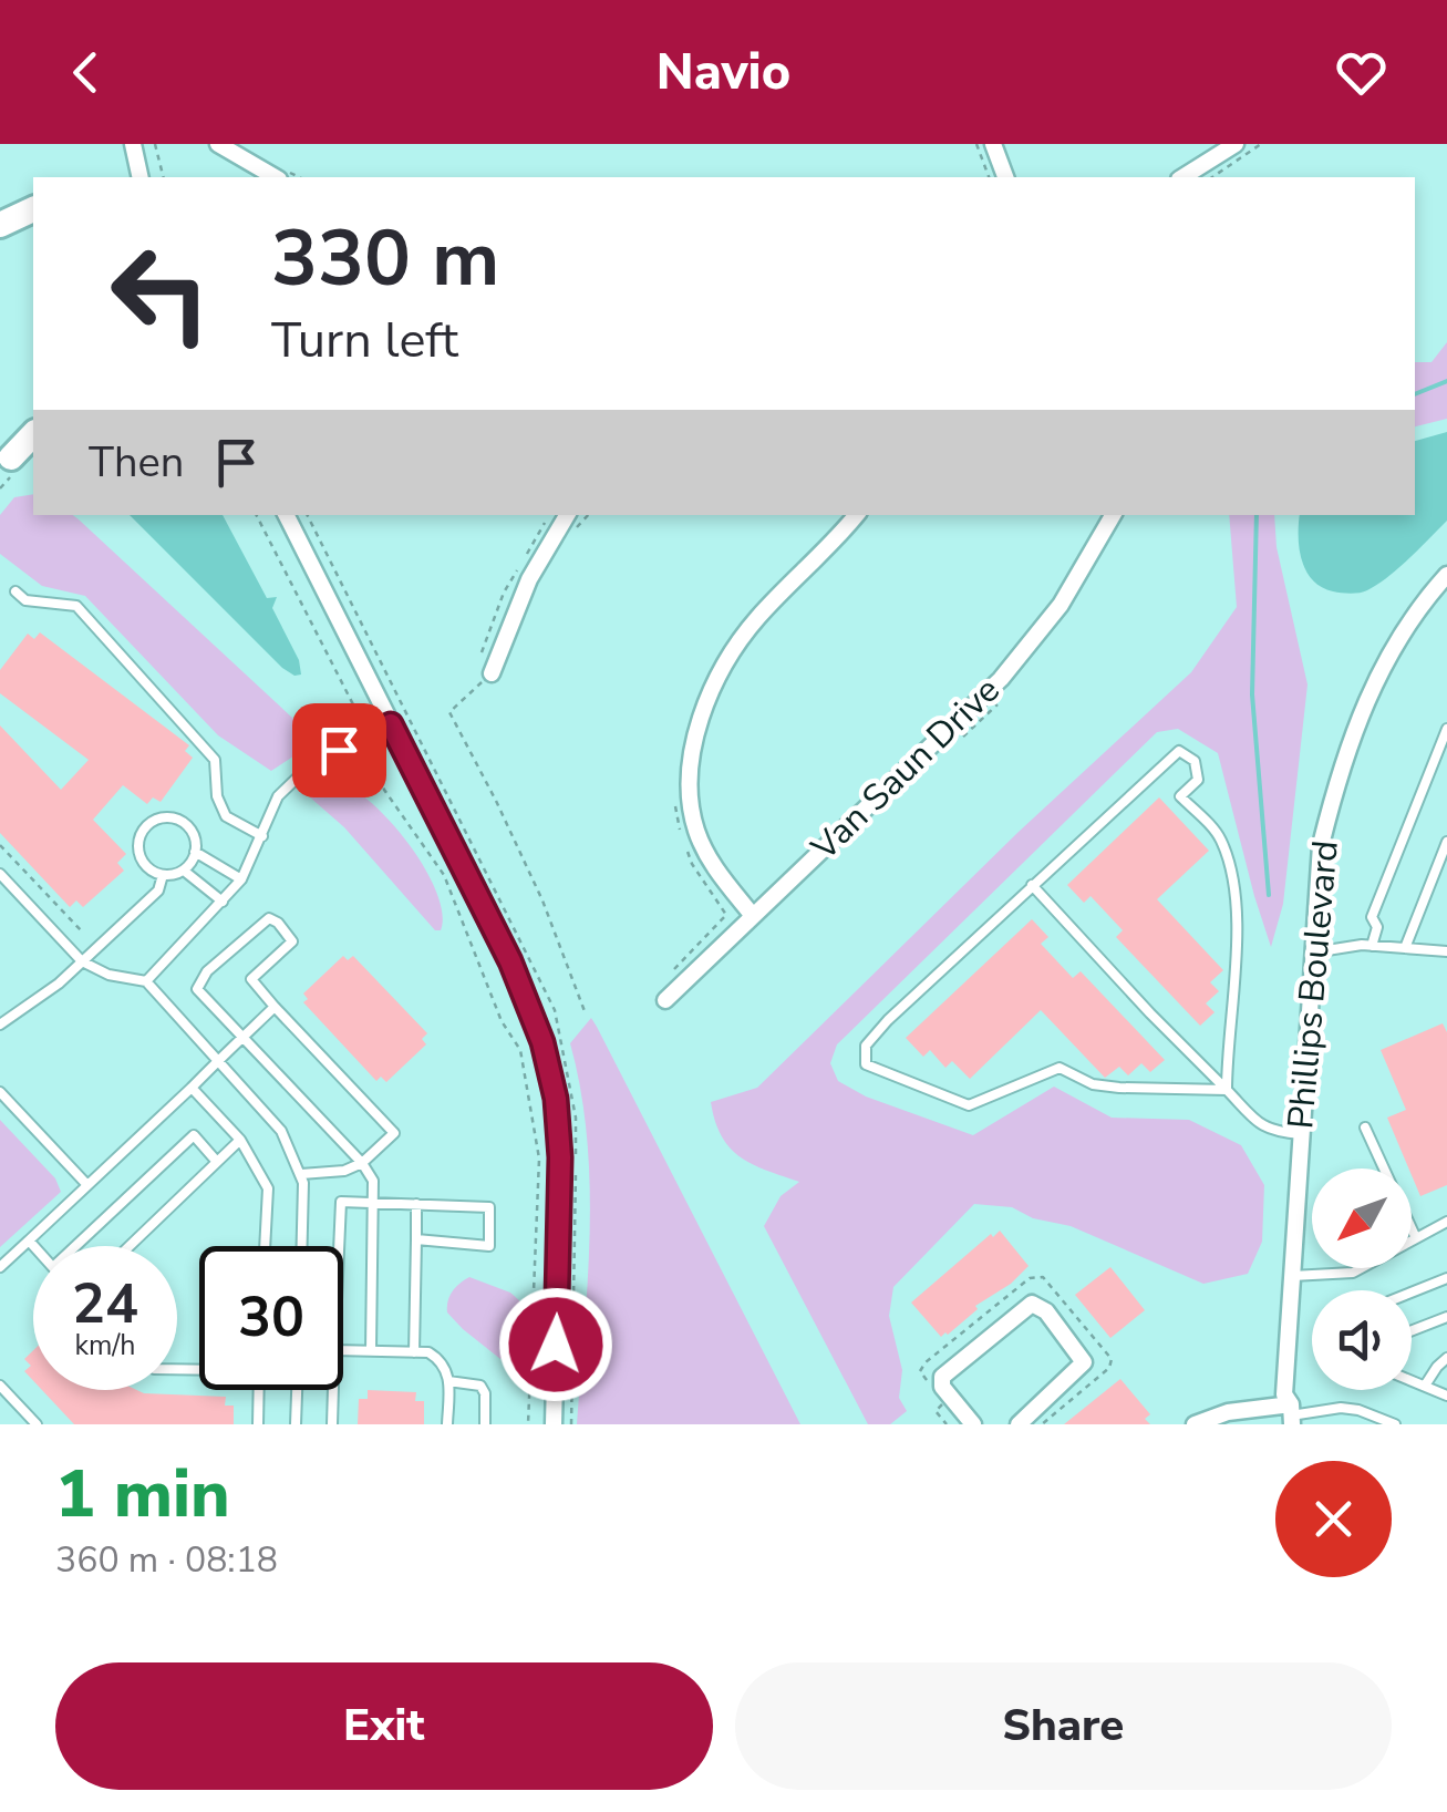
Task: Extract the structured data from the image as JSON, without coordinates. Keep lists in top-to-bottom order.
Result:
{
  "streets": {
    "street": ["Van Saun Drive", "Phillips Boulevard"]
  },
  "north": "bottom left",
  "page": {
    "header": "Navio",
    "turn": ["330 m", "Turn left"],
    "then": "Then",
    "speed": "24 km/h",
    "limit": "30",
    "heading": ["1 min", "360 m · 08:18"],
    "buttons": ["Exit", "Share"]
  }
}
